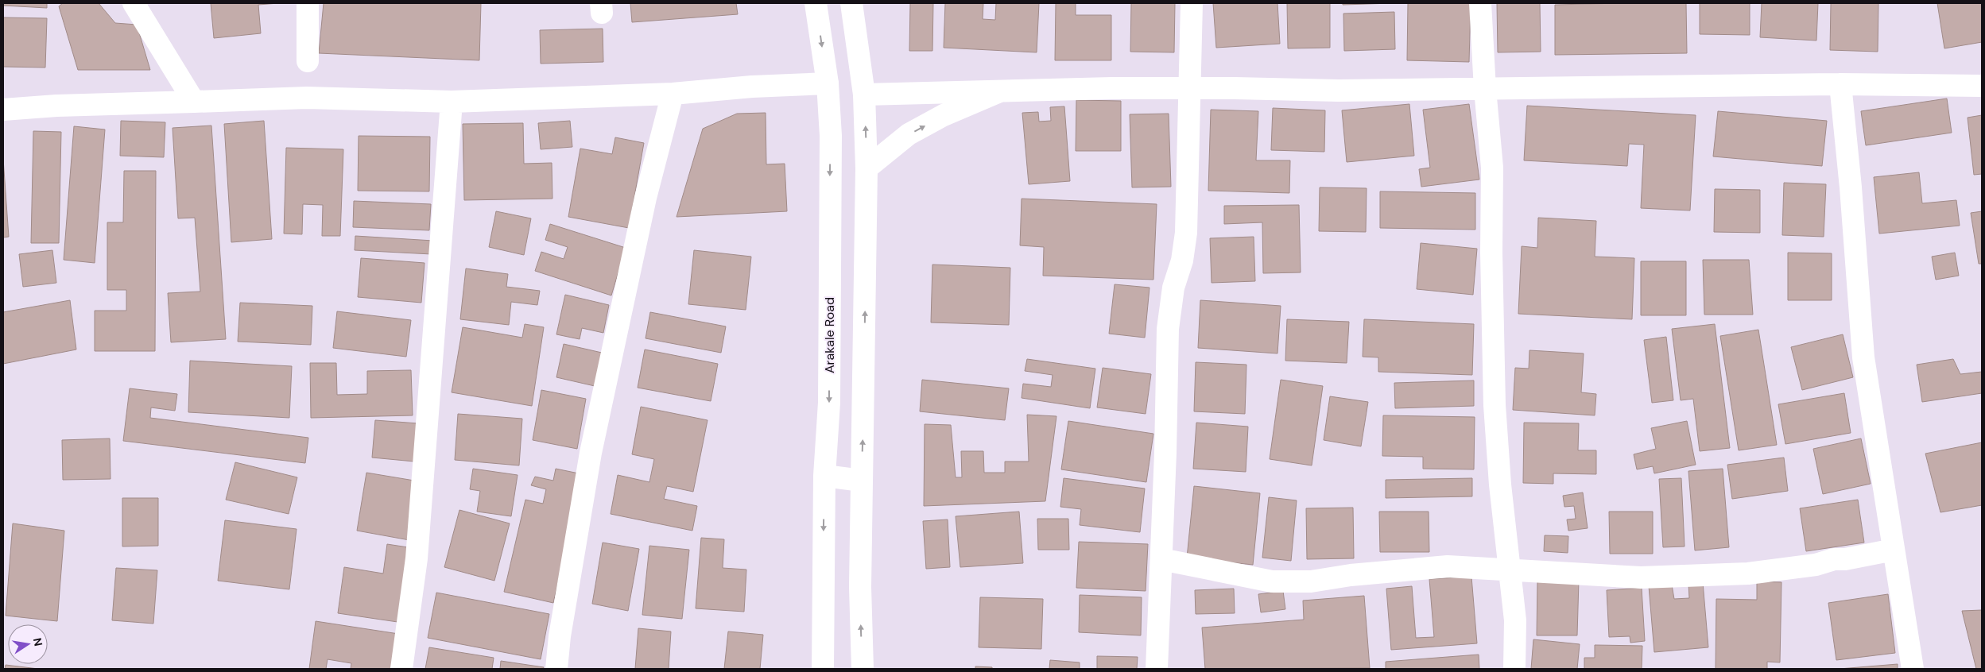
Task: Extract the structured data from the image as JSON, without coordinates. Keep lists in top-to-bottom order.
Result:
{
  "streets": {
    "street": ["Arakale Road"]
  },
  "north": "right"
}
